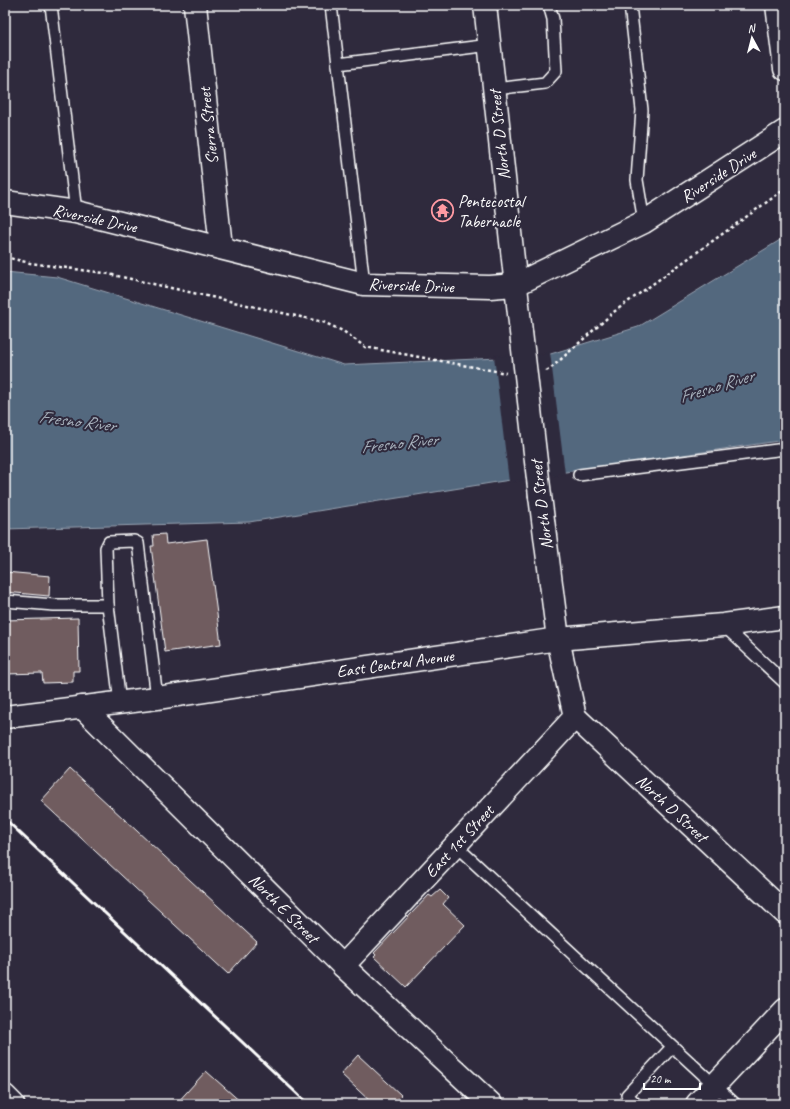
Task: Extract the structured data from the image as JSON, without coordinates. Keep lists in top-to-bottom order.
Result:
{
  "streets": {
    "street": [
      "Sierra Street",
      "North D Street",
      "Riverside Drive",
      "East Central Avenue",
      "East 1st Street",
      "North E Street"
    ]
  },
  "crossings": [
    ["Sierra Street", "Riverside Drive"],
    ["North D Street", "Riverside Drive"],
    ["North D Street", "East Central Avenue"],
    ["North D Street", "East 1st Street"],
    ["East Central Avenue", "North E Street"],
    ["East 1st Street", "North E Street"]
  ],
  "water": ["Fresno River"],
  "places": {
    "temple": ["Pentecostal Tabernacle"]
  },
  "scale_bar": "20 m",
  "north": "top"
}
